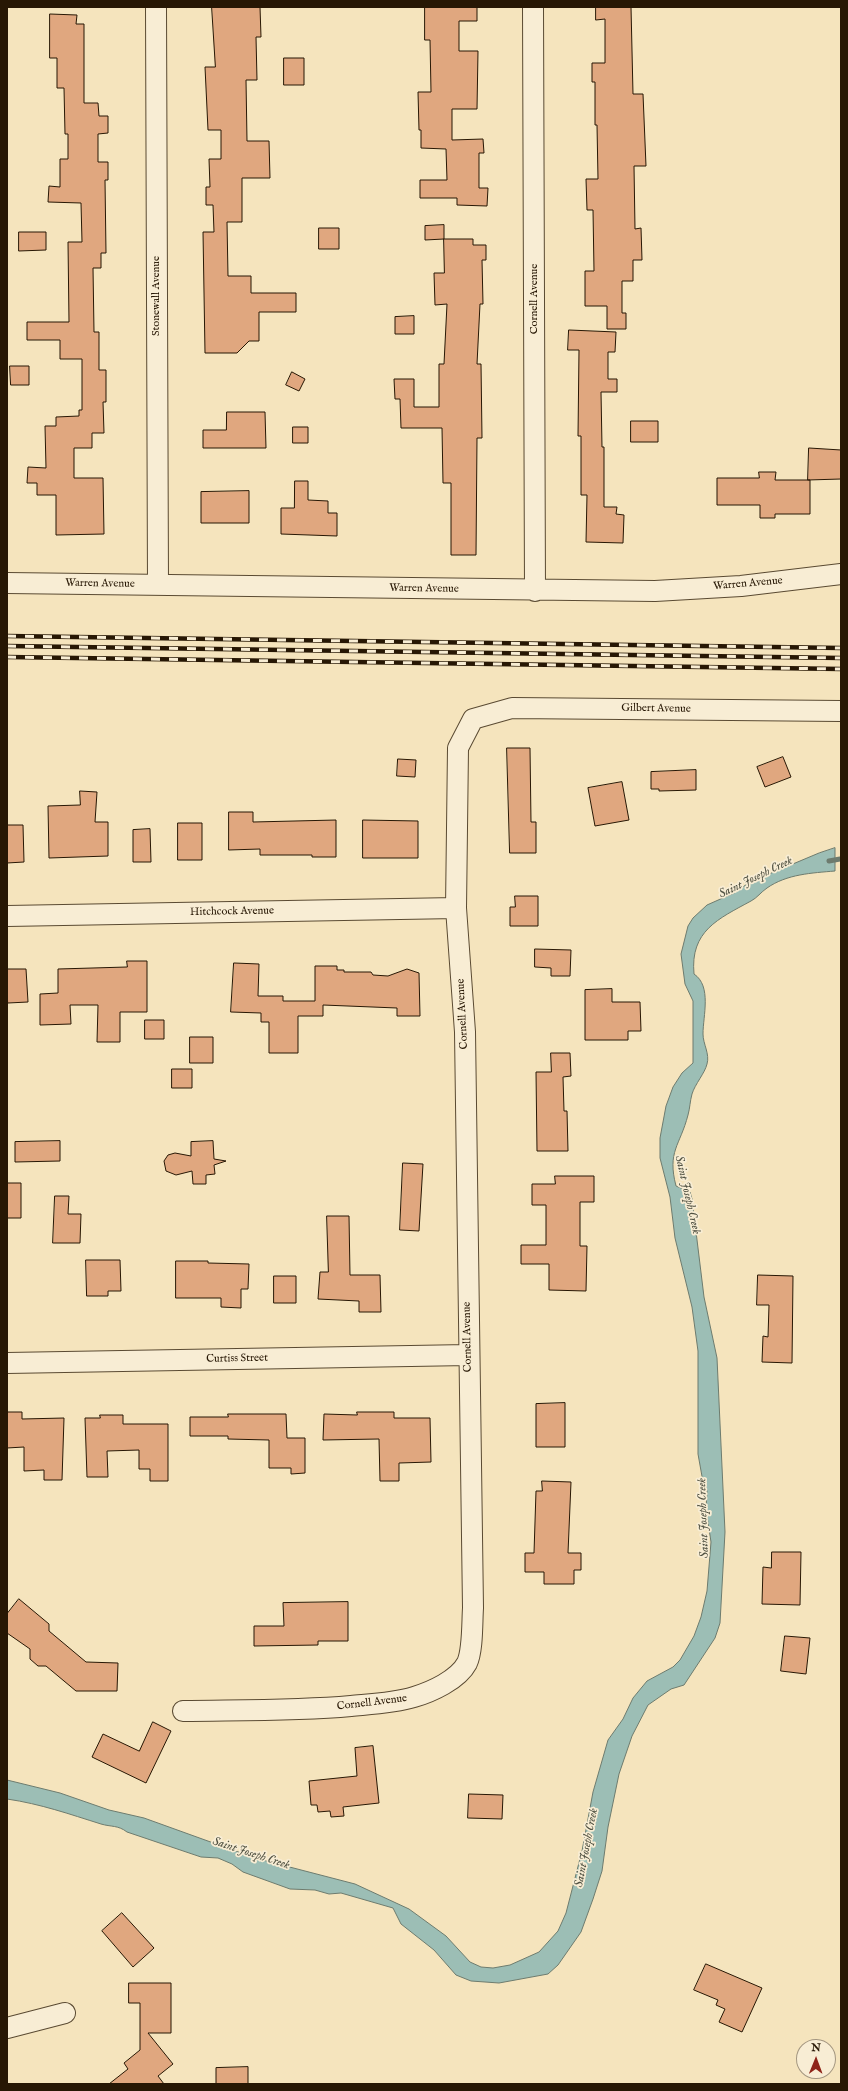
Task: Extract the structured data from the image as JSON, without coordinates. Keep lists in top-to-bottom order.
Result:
{
  "streets": {
    "street": [
      "Stonewall Avenue",
      "Cornell Avenue",
      "Warren Avenue",
      "Gilbert Avenue",
      "Hitchcock Avenue",
      "Curtiss Street"
    ]
  },
  "crossings": [
    ["Stonewall Avenue", "Warren Avenue"],
    ["Cornell Avenue", "Warren Avenue"],
    ["Cornell Avenue", "Gilbert Avenue"],
    ["Cornell Avenue", "Hitchcock Avenue"],
    ["Cornell Avenue", "Curtiss Street"]
  ],
  "water": ["Saint Joseph Creek"],
  "north": "top"
}
